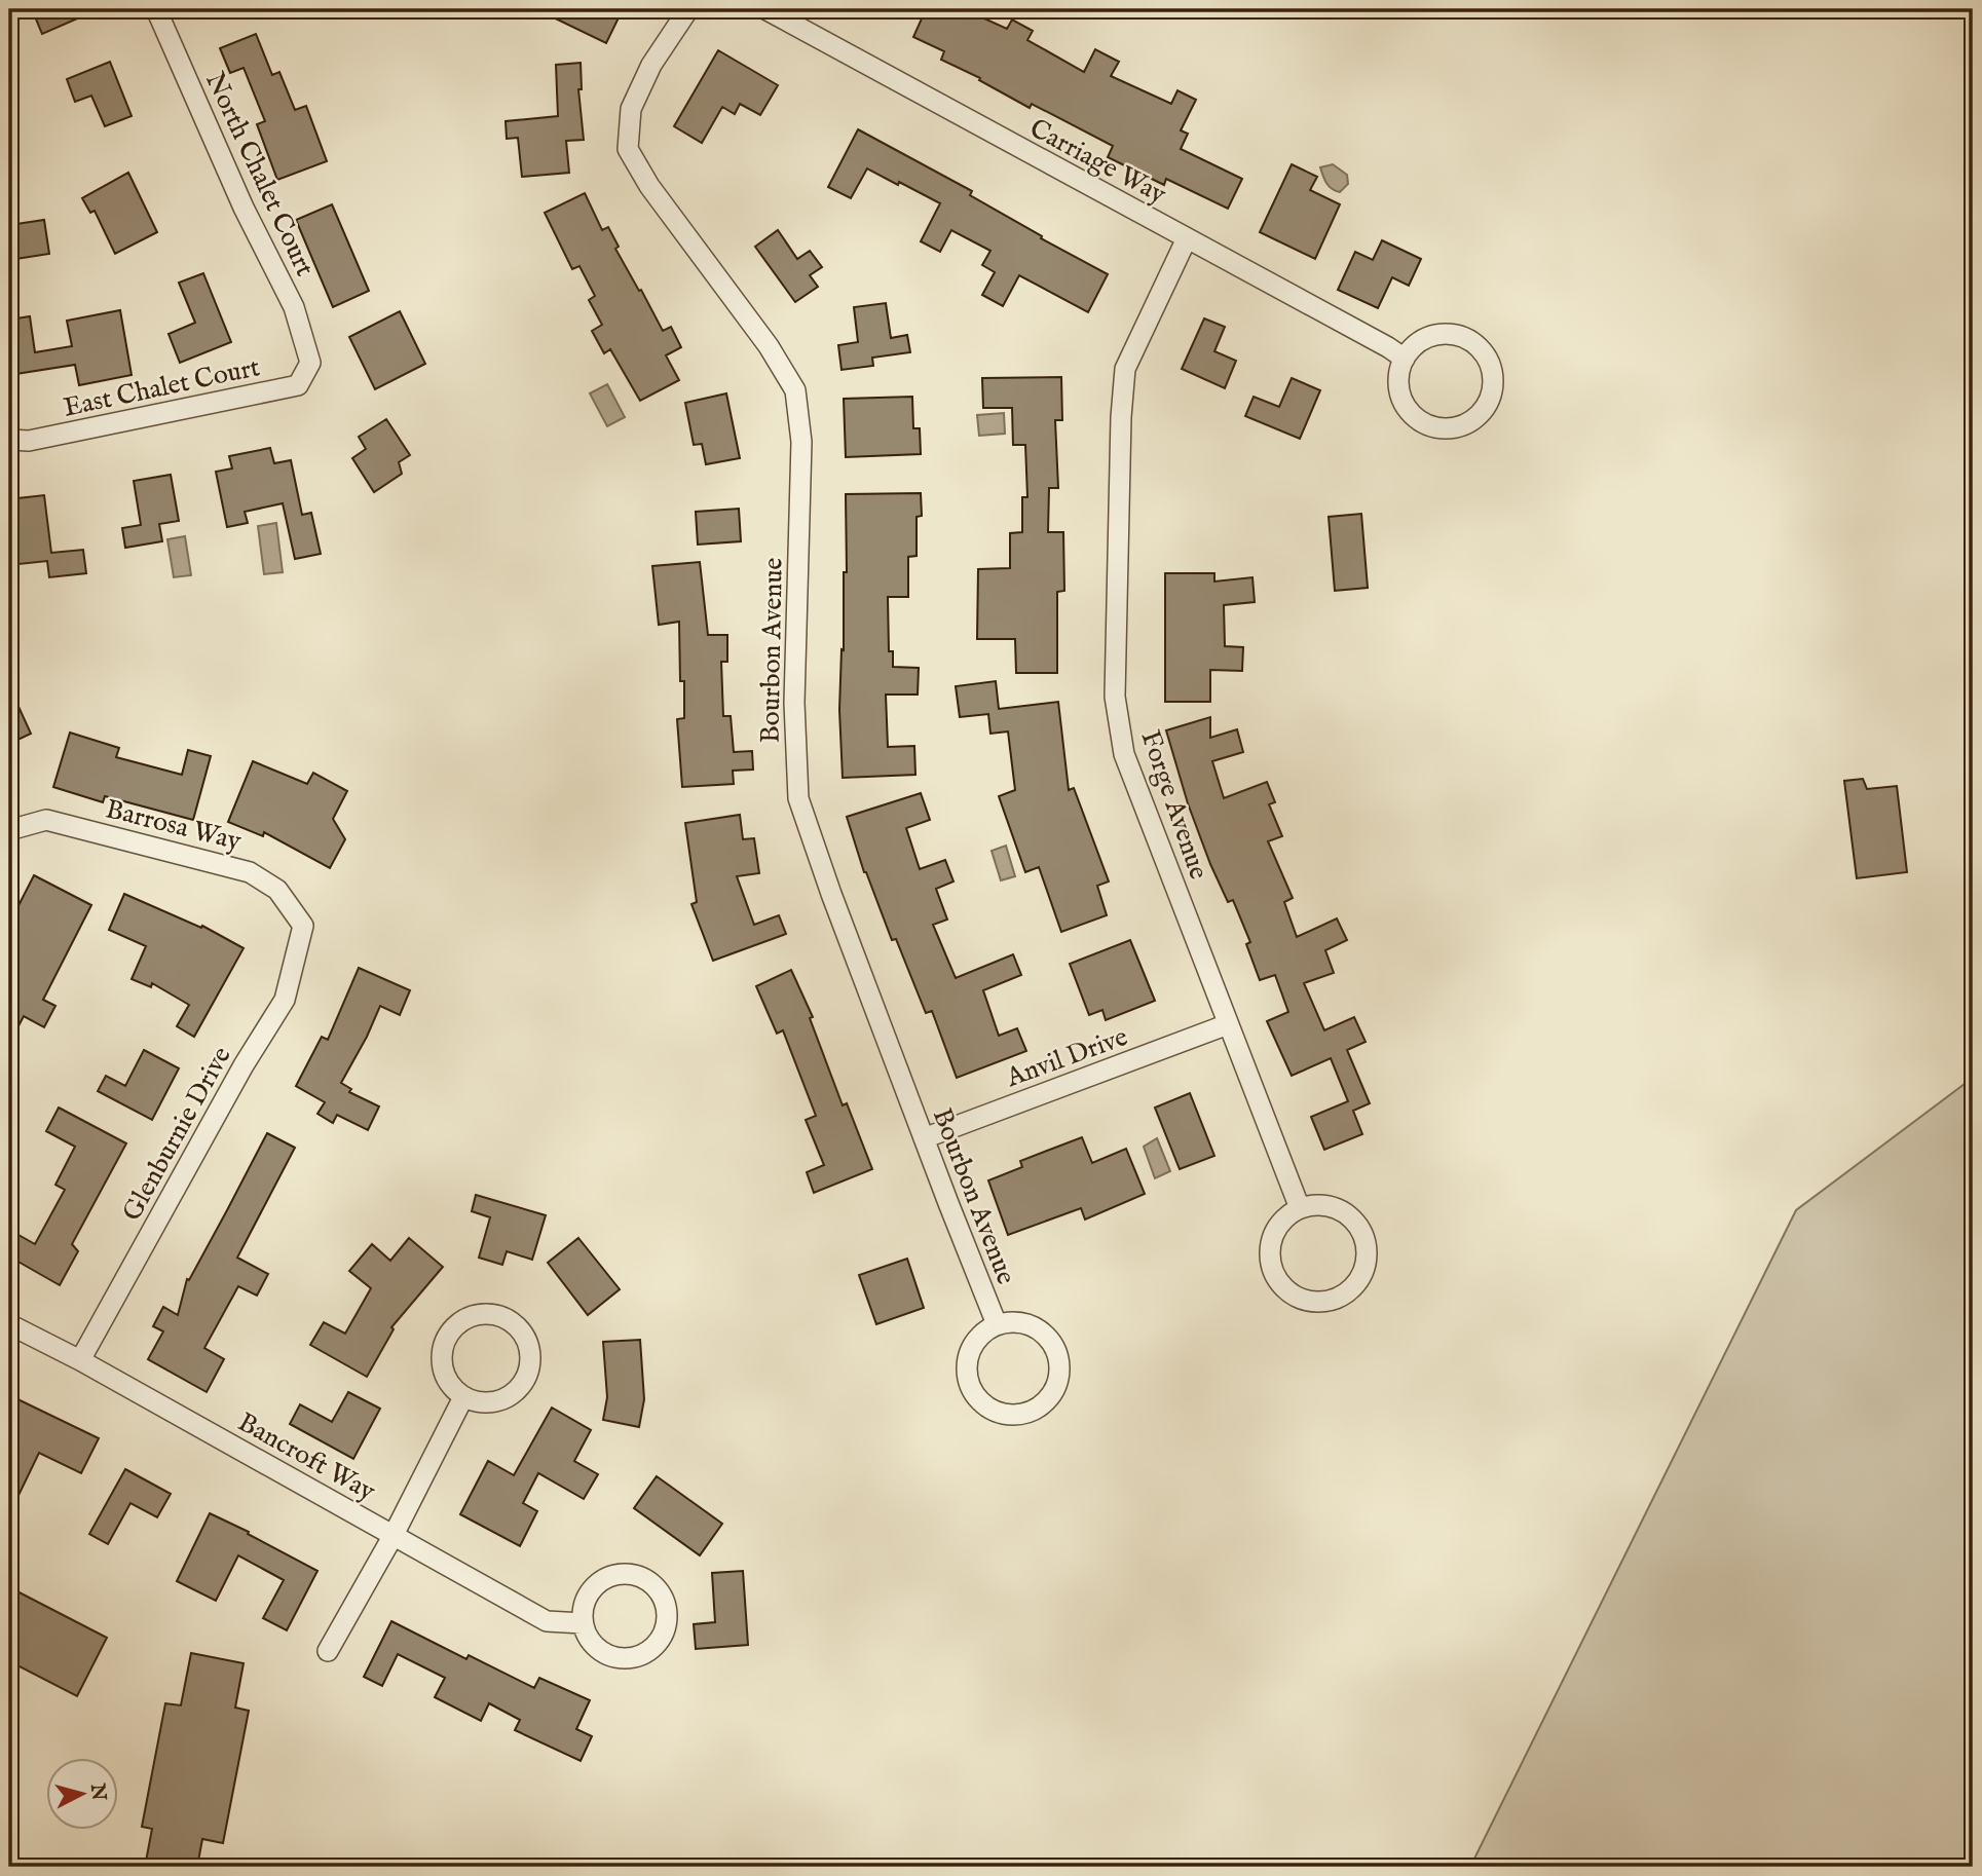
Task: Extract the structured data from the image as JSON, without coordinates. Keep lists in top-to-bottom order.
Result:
{
  "streets": {
    "street": [
      "Carriage Way",
      "North Chalet Court",
      "East Chalet Court",
      "Bourbon Avenue",
      "Forge Avenue",
      "Barrosa Way",
      "Anvil Drive",
      "Glenburnie Drive",
      "Bancroft Way"
    ]
  },
  "crossings": [
    ["Carriage Way", "Forge Avenue"],
    ["North Chalet Court", "East Chalet Court"],
    ["Bourbon Avenue", "Anvil Drive"],
    ["Forge Avenue", "Anvil Drive"],
    ["Barrosa Way", "Glenburnie Drive"],
    ["Glenburnie Drive", "Bancroft Way"]
  ],
  "north": "right"
}
